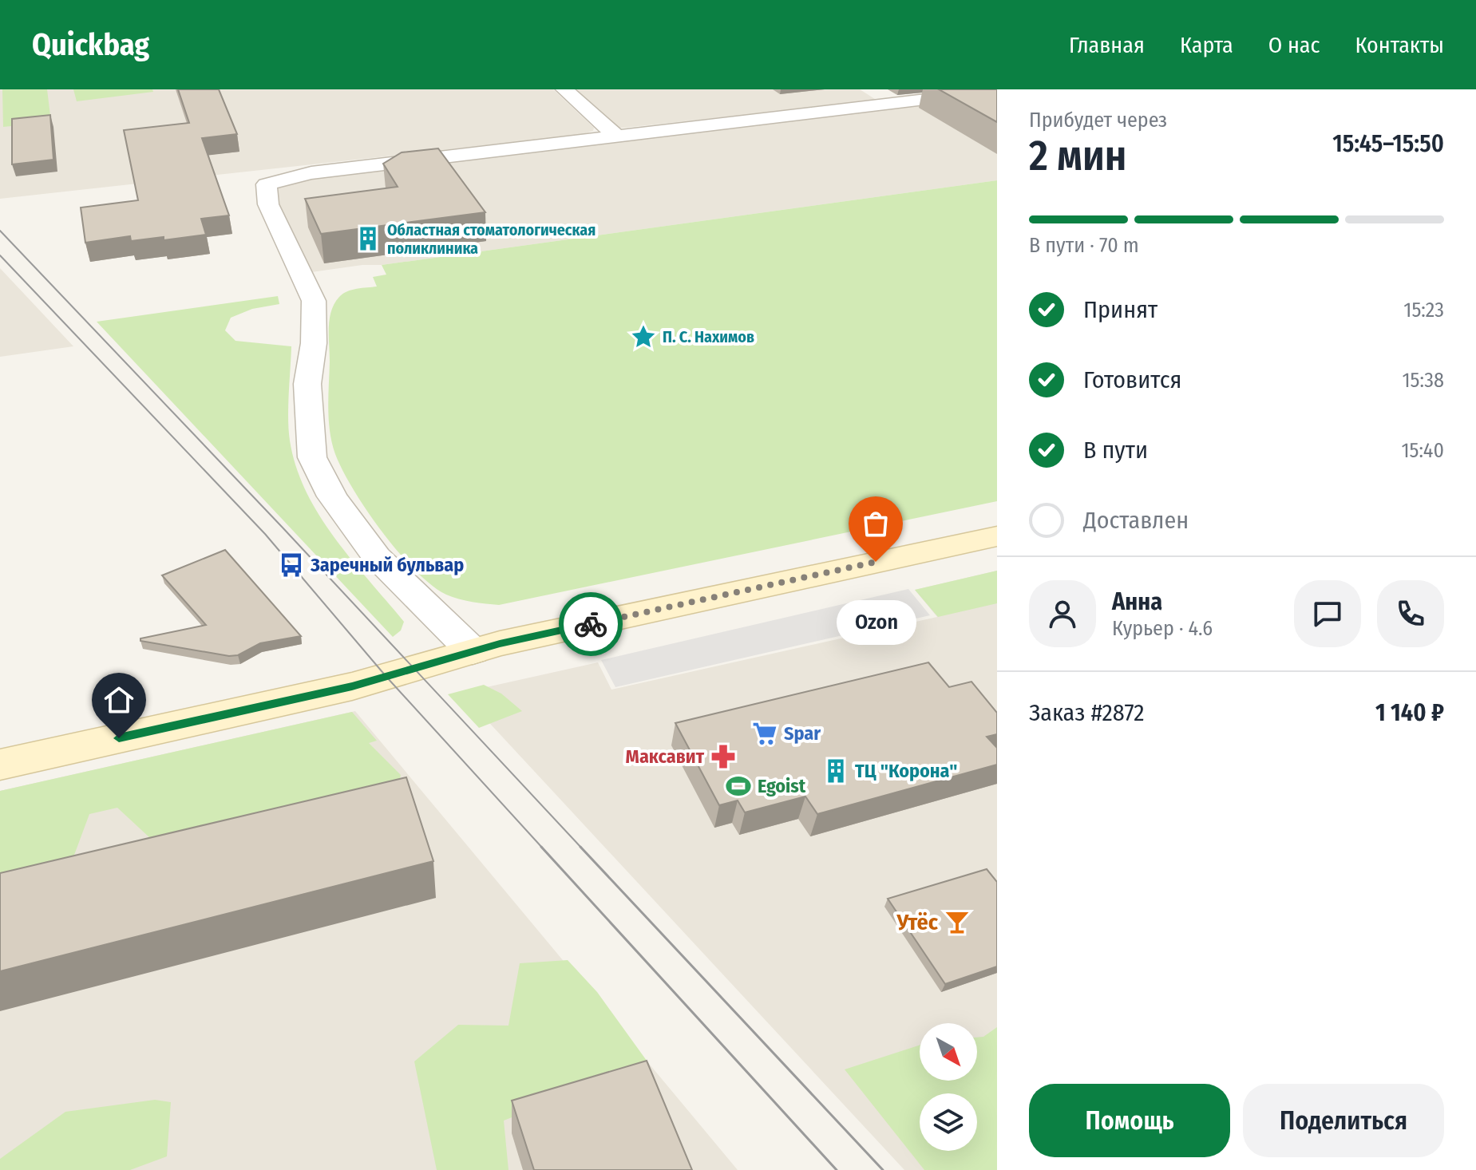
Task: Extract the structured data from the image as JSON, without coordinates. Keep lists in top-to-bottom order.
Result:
{
  "places": {
    "building": ["Областная стоматологическая поликлиника", "ТЦ \"Корона\""],
    "place": ["П. С. Нахимов"],
    "other": ["Ozon"],
    "bus stop": ["Заречный бульвар"],
    "supermarket": ["Spar"],
    "pharmacy": ["Максавит"],
    "sports": ["Egoist"],
    "bar": ["Утёс"]
  },
  "north": "bottom right",
  "page": {
    "header": "Quickbag",
    "nav": [
      "Главная",
      "Карта",
      "О нас",
      "Контакты"
    ],
    "heading": ["2 мин", "Прибудет через", "15:45–15:50"],
    "panel": [
      "Анна",
      "Курьер · 4.6",
      "Заказ #2872",
      "1 140 ₽"
    ],
    "bar": "В пути · 70 m",
    "list": [
      ["Принят", "15:23"],
      ["Готовится", "15:38"],
      ["В пути", "15:40"],
      "Доставлен"
    ],
    "bubble": "Ozon",
    "buttons": ["Помощь", "Поделиться"]
  }
}
